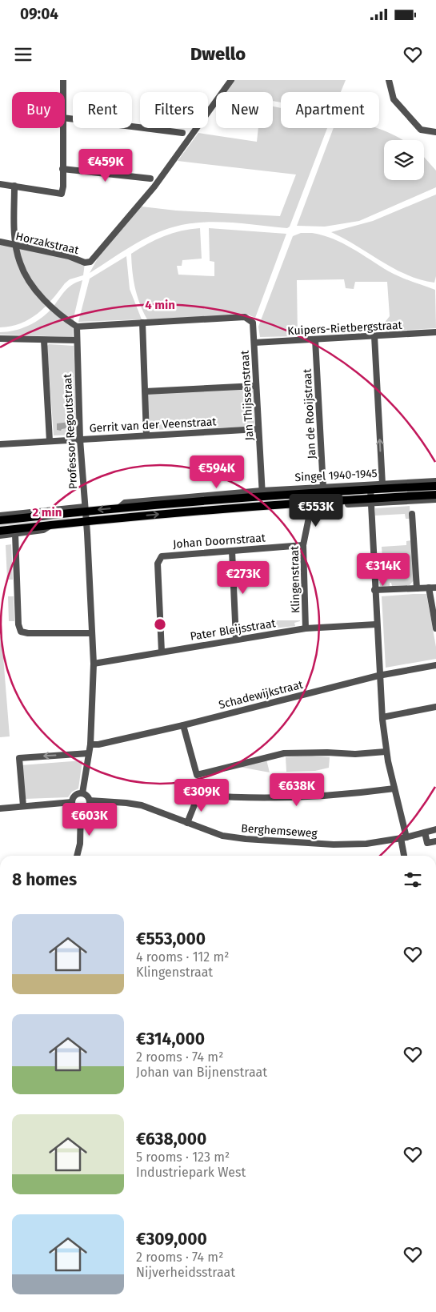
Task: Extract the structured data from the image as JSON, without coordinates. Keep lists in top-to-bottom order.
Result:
{
  "streets": {
    "main road": ["Singel 1940-1945"],
    "street": [
      "Horzakstraat",
      "Kuipers-Rietbergstraat",
      "Jan Thijssenstraat",
      "Jan de Rooijstraat",
      "Gerrit van der Veenstraat",
      "Professor Regoutstraat",
      "Johan Doornstraat",
      "Klingenstraat",
      "Pater Bleijsstraat",
      "Schadewijkstraat",
      "Berghemseweg"
    ]
  },
  "crossings": [
    ["Kuipers-Rietbergstraat", "Jan Thijssenstraat"],
    ["Kuipers-Rietbergstraat", "Jan de Rooijstraat"],
    ["Jan Thijssenstraat", "Gerrit van der Veenstraat"],
    ["Jan Thijssenstraat", "Singel 1940-1945"],
    ["Jan de Rooijstraat", "Singel 1940-1945"],
    ["Gerrit van der Veenstraat", "Professor Regoutstraat"],
    ["Professor Regoutstraat", "Singel 1940-1945"],
    ["Professor Regoutstraat", "Pater Bleijsstraat"],
    ["Professor Regoutstraat", "Schadewijkstraat"],
    ["Professor Regoutstraat", "Berghemseweg"],
    ["Johan Doornstraat", "Klingenstraat"],
    ["Johan Doornstraat", "Pater Bleijsstraat"],
    ["Klingenstraat", "Pater Bleijsstraat"]
  ],
  "page": {
    "status": "09:04",
    "header": "Dwello",
    "chip": [
      "Buy",
      "Rent",
      "Filters",
      "New",
      "Apartment"
    ],
    "price": [
      "€459K",
      "€594K",
      "€553K",
      "€314K",
      "€273K",
      "€638K",
      "€309K",
      "€603K"
    ],
    "heading": "8 homes",
    "list": [
      {
        "name": "€553,000",
        "note": "4 rooms · 112 m² · Klingenstraat"
      },
      {
        "name": "€314,000",
        "note": "2 rooms · 74 m² · Johan van Bijnenstraat"
      },
      {
        "name": "€638,000",
        "note": "5 rooms · 123 m² · Industriepark West"
      },
      {
        "name": "€309,000",
        "note": "2 rooms · 74 m² · Nijverheidsstraat"
      }
    ]
  },
  "rings": ["4 min", "2 min"]
}
